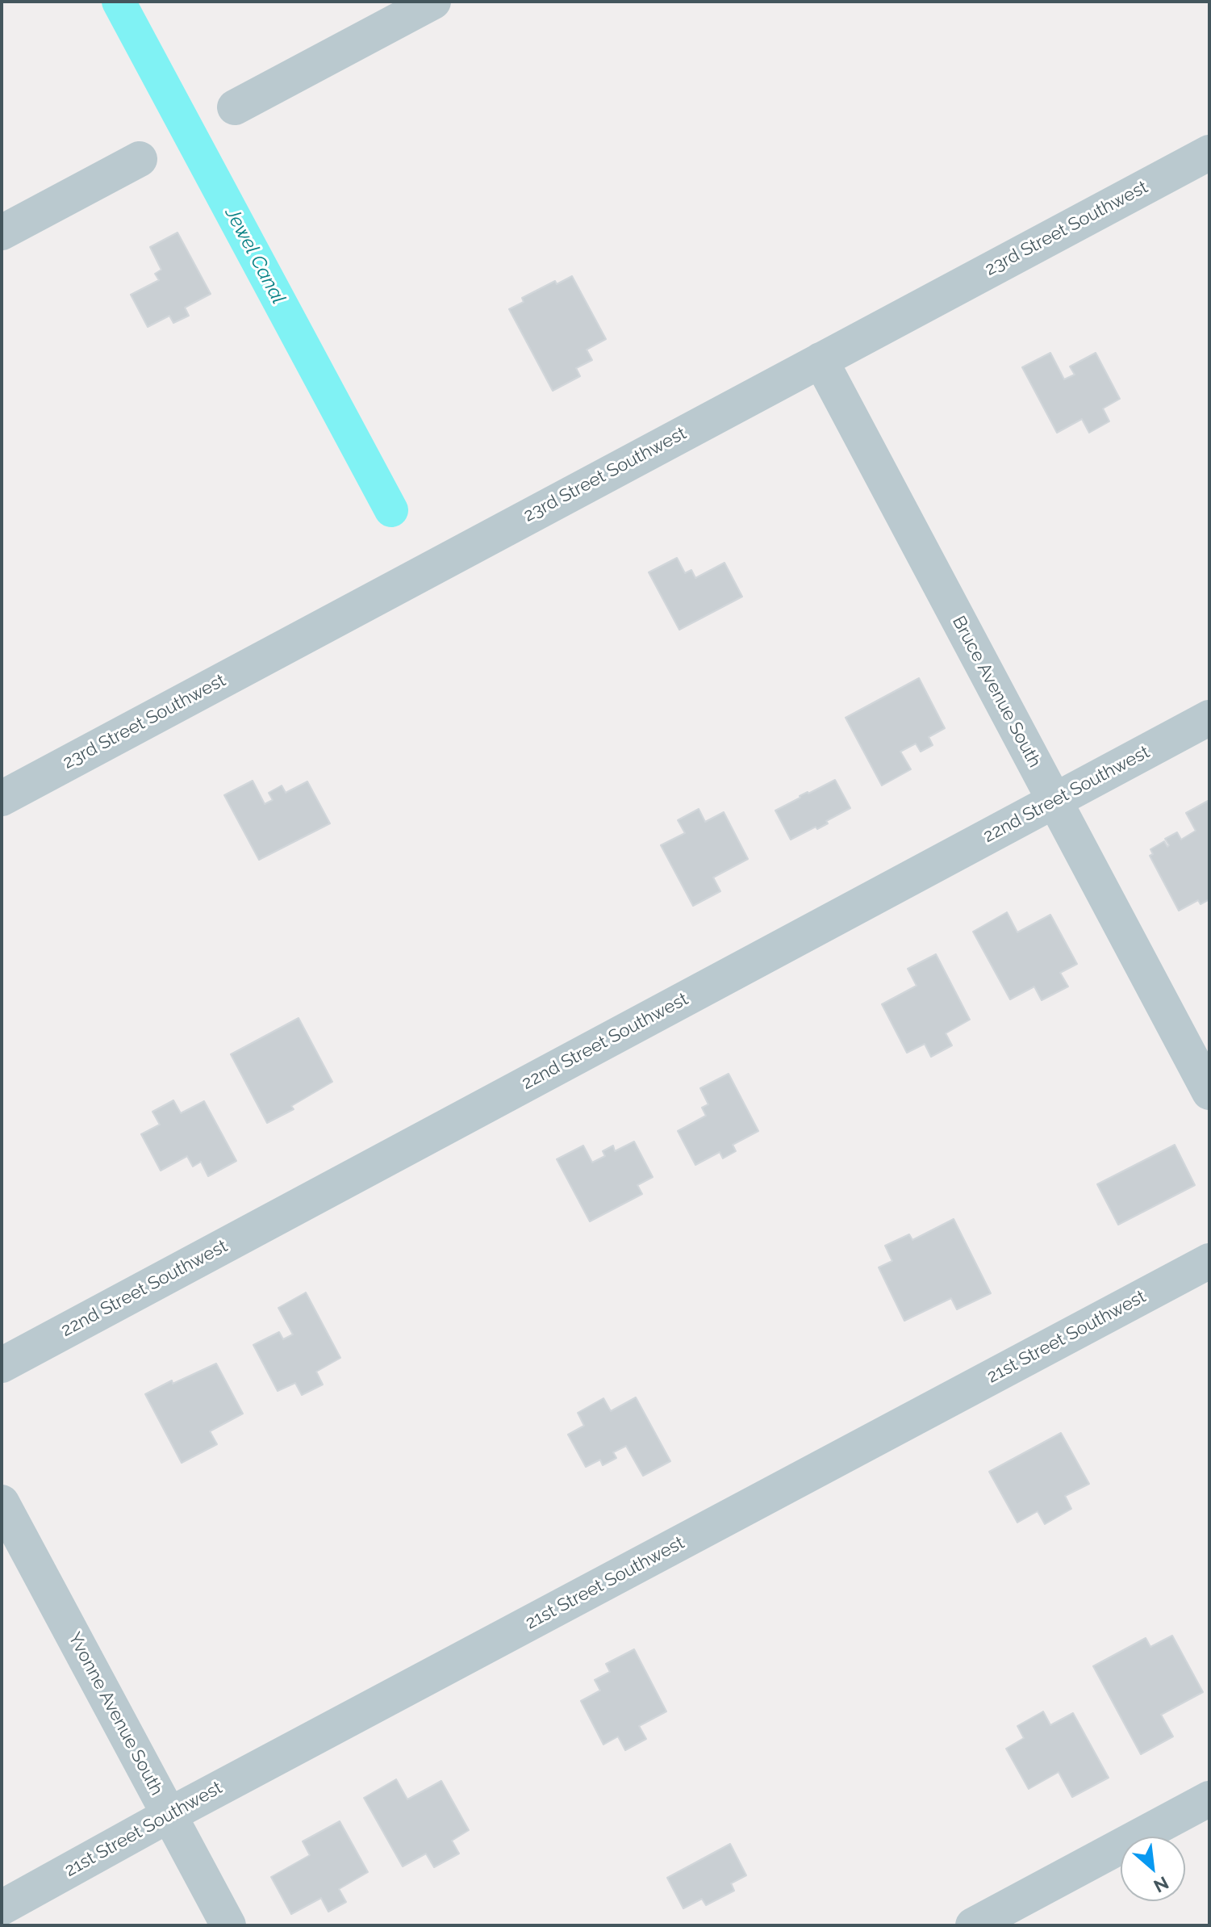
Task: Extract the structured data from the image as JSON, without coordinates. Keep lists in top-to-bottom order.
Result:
{
  "streets": {
    "street": [
      "23rd Street Southwest",
      "Bruce Avenue South",
      "22nd Street Southwest",
      "21st Street Southwest",
      "Yvonne Avenue South"
    ]
  },
  "crossings": [
    ["23rd Street Southwest", "Bruce Avenue South"],
    ["Bruce Avenue South", "22nd Street Southwest"],
    ["21st Street Southwest", "Yvonne Avenue South"]
  ],
  "water": ["Jewel Canal"],
  "north": "bottom right"
}
